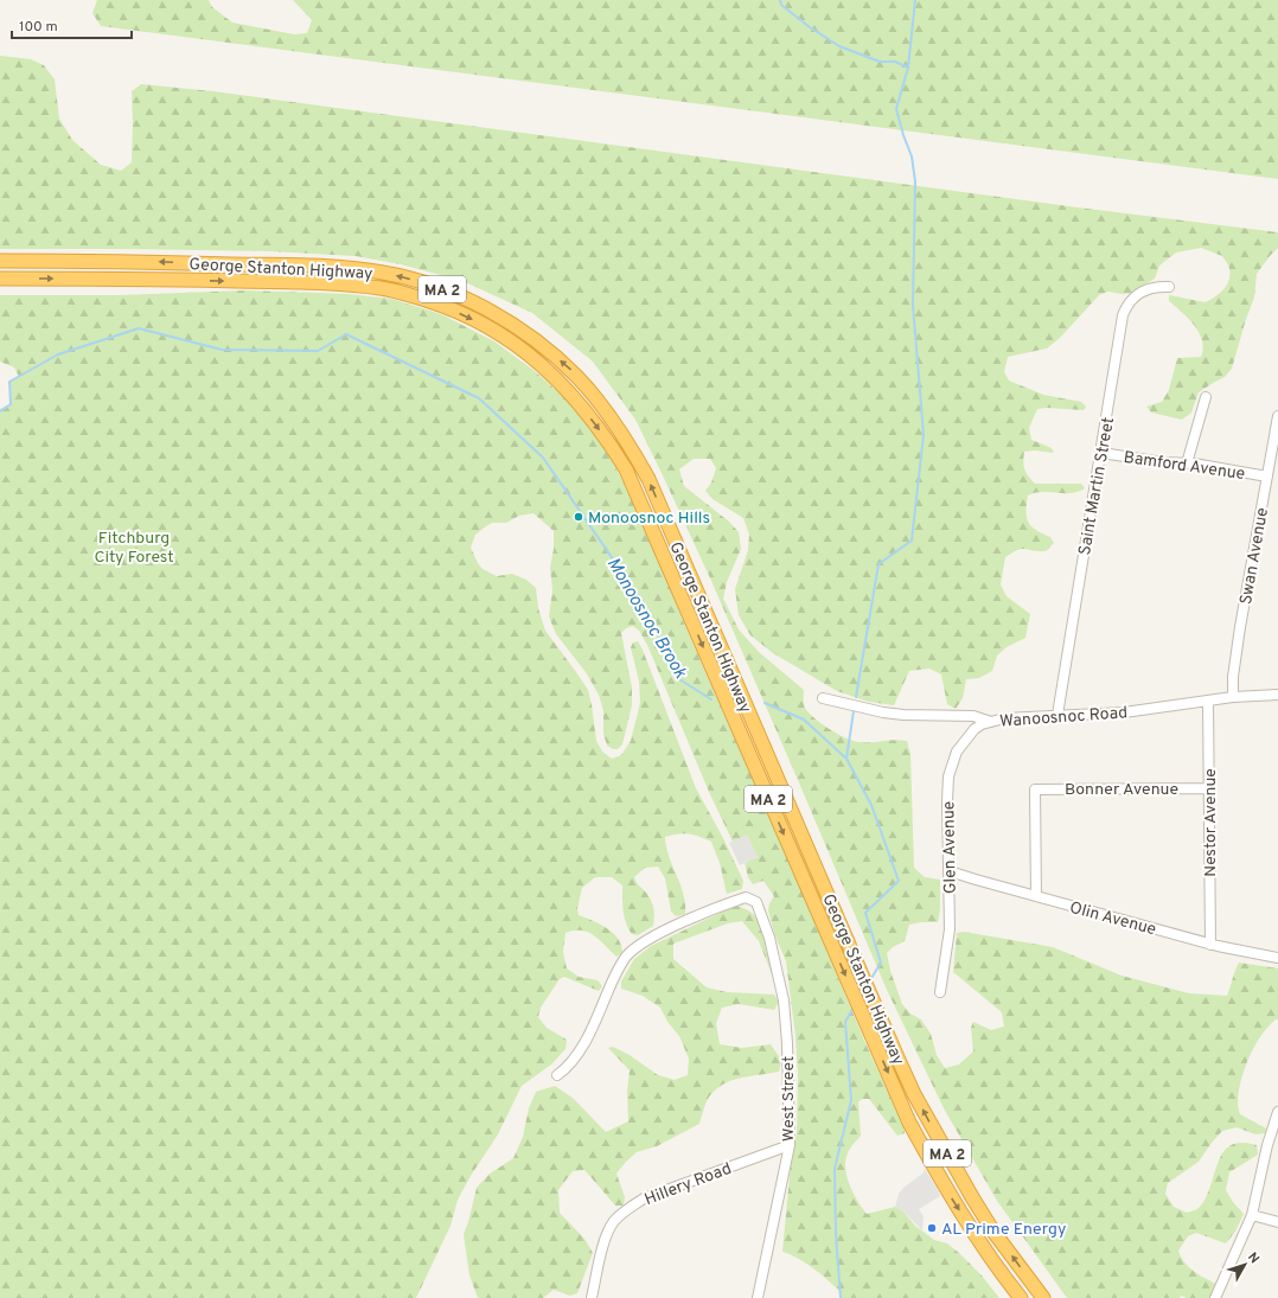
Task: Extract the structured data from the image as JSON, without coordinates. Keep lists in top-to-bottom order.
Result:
{
  "streets": {
    "highway": ["George Stanton Highway", "MA 2"],
    "street": [
      "Bamford Avenue",
      "Saint Martin Street",
      "Swan Avenue",
      "Wanoosnoc Road",
      "Bonner Avenue",
      "Nestor Avenue",
      "Glen Avenue",
      "Olin Avenue",
      "West Street",
      "Hillery Road"
    ]
  },
  "crossings": [
    ["Bamford Avenue", "Saint Martin Street"],
    ["Bamford Avenue", "Swan Avenue"],
    ["Saint Martin Street", "Wanoosnoc Road"],
    ["Swan Avenue", "Wanoosnoc Road"],
    ["Wanoosnoc Road", "Nestor Avenue"],
    ["Wanoosnoc Road", "Glen Avenue"],
    ["Bonner Avenue", "Nestor Avenue"],
    ["Bonner Avenue", "Olin Avenue"],
    ["Nestor Avenue", "Olin Avenue"],
    ["Glen Avenue", "Olin Avenue"],
    ["West Street", "Hillery Road"]
  ],
  "water": ["Monoosnoc Brook"],
  "parks": ["Fitchburg City Forest"],
  "places": ["Monoosnoc Hills", "AL Prime Energy"],
  "scale_bar": "100 m",
  "north": "top right"
}
